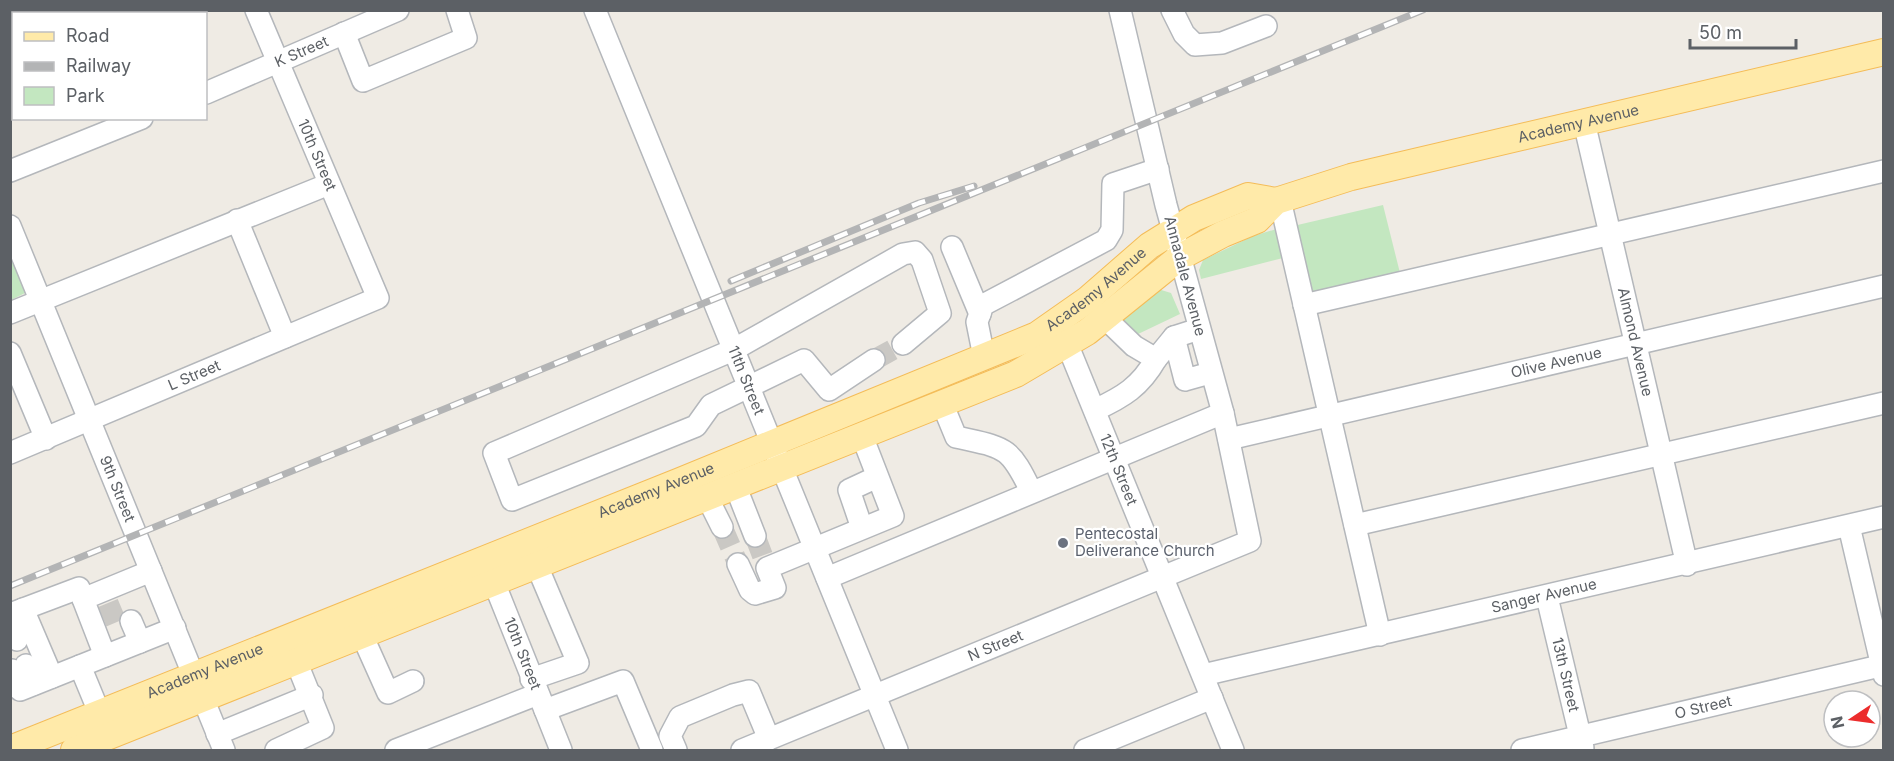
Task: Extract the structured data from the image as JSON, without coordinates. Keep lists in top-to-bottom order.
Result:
{
  "streets": {
    "main road": ["Academy Avenue"],
    "street": [
      "K Street",
      "10th Street",
      "Annadale Avenue",
      "Almond Avenue",
      "Olive Avenue",
      "L Street",
      "11th Street",
      "12th Street",
      "9th Street",
      "Sanger Avenue",
      "N Street",
      "13th Street",
      "O Street"
    ]
  },
  "crossings": [
    ["K Street", "10th Street"],
    ["Academy Avenue", "10th Street"],
    ["Academy Avenue", "Annadale Avenue"],
    ["Academy Avenue", "Almond Avenue"],
    ["Academy Avenue", "11th Street"],
    ["Academy Avenue", "12th Street"],
    ["Academy Avenue", "9th Street"],
    ["10th Street", "L Street"],
    ["Annadale Avenue", "Olive Avenue"],
    ["Annadale Avenue", "N Street"],
    ["Almond Avenue", "Olive Avenue"],
    ["Almond Avenue", "Sanger Avenue"],
    ["L Street", "9th Street"],
    ["11th Street", "N Street"],
    ["12th Street", "Sanger Avenue"],
    ["12th Street", "N Street"],
    ["Sanger Avenue", "13th Street"],
    ["13th Street", "O Street"]
  ],
  "places": ["Pentecostal Deliverance Church"],
  "legend": ["Road", "Railway", "Park"],
  "scale_bar": "50 m",
  "north": "left"
}
